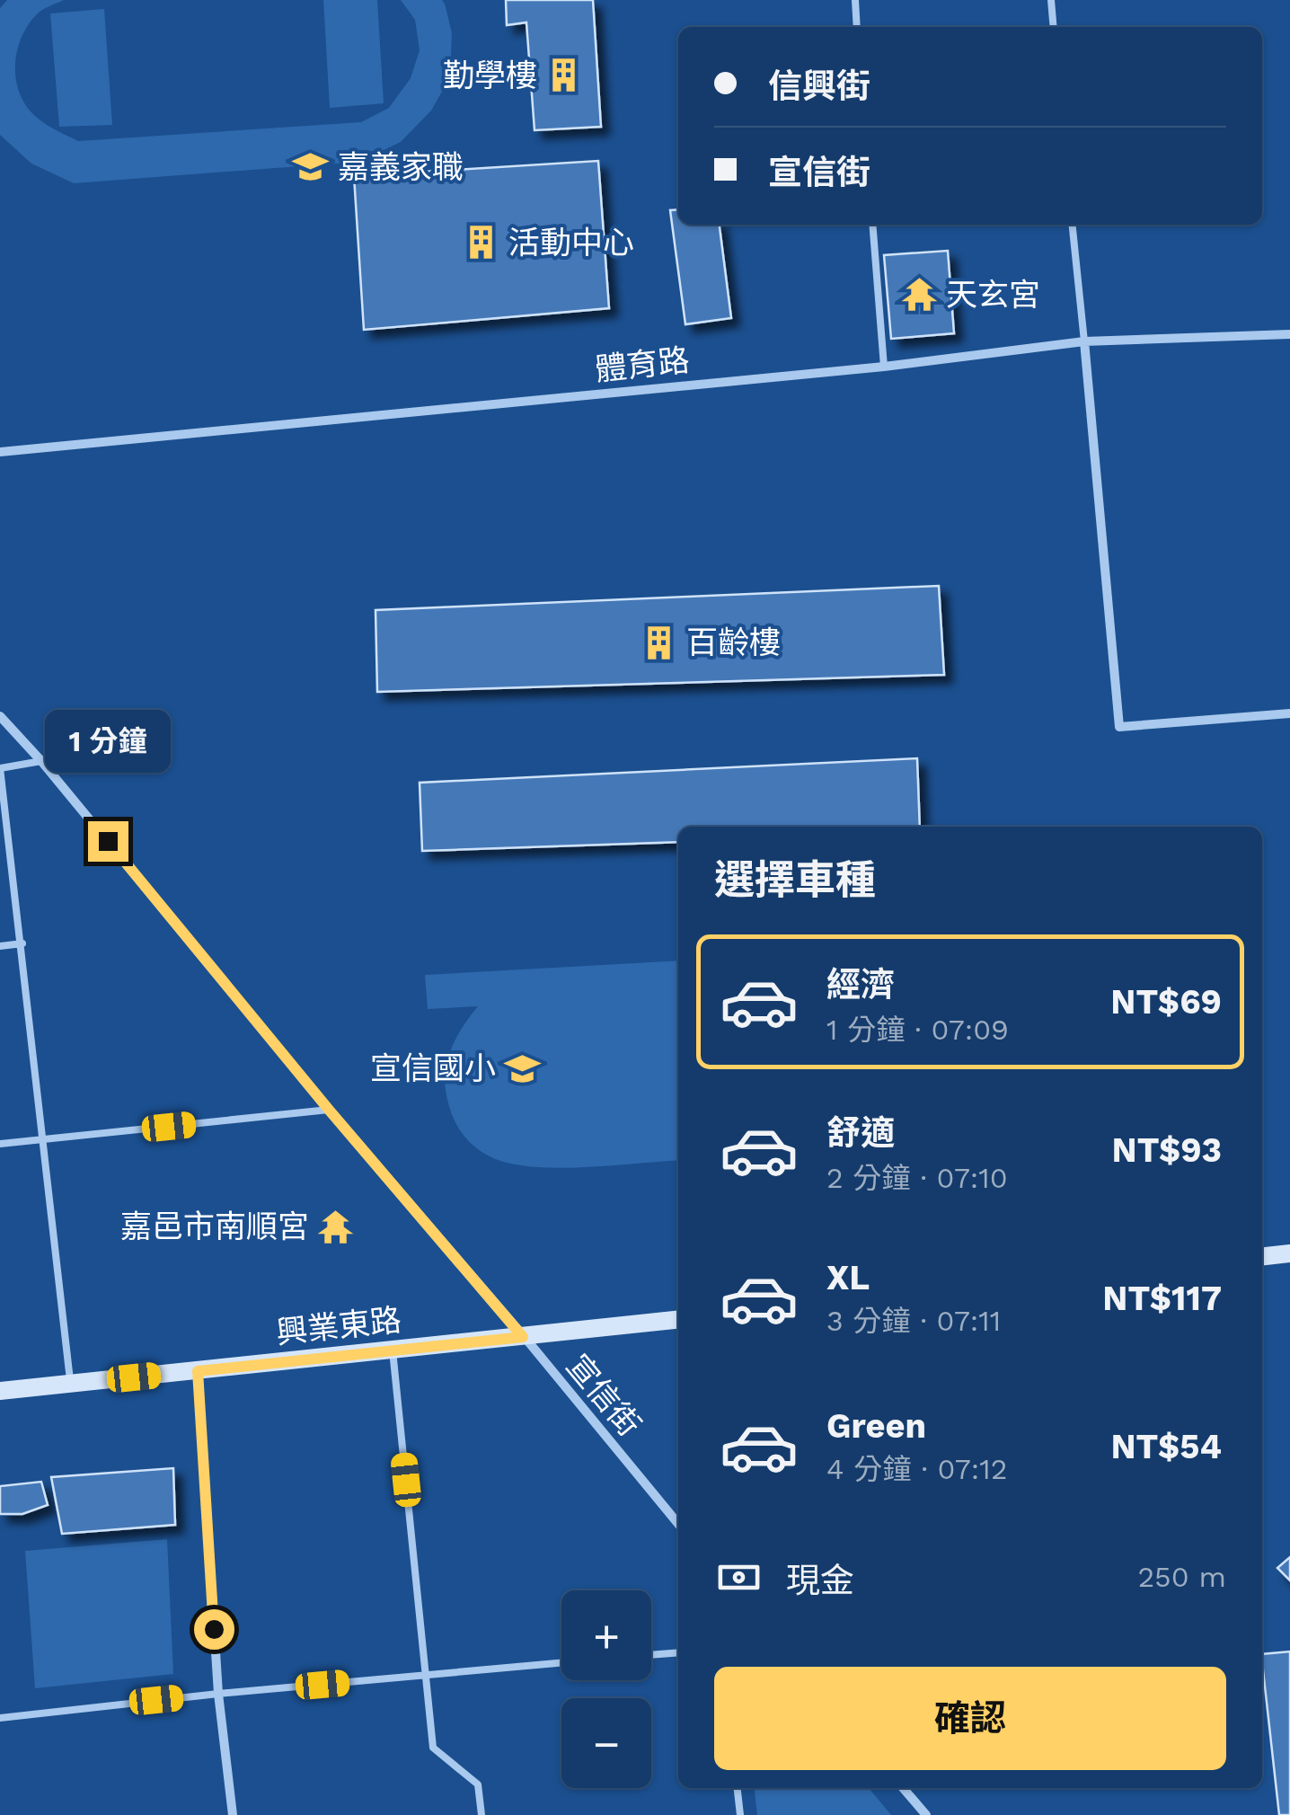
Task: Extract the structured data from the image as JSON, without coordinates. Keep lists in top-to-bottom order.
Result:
{
  "streets": {
    "street": ["體育路", "興業東路", "宣信街"]
  },
  "crossings": [
    ["興業東路", "宣信街"]
  ],
  "places": {
    "building": ["勤學樓", "活動中心", "百齡樓"],
    "school or university": ["嘉義家職", "宣信國小"],
    "temple": ["天玄宮", "嘉邑市南順宮"]
  },
  "page": {
    "banner": ["信興街", "宣信街"],
    "bubble": "1 分鐘",
    "heading": "選擇車種",
    "list": [
      {
        "name": "經濟",
        "note": "1 分鐘 · 07:09",
        "value": "NT$69"
      },
      {
        "name": "舒適",
        "note": "2 分鐘 · 07:10",
        "value": "NT$93"
      },
      {
        "name": "XL",
        "note": "3 分鐘 · 07:11",
        "value": "NT$117"
      },
      {
        "name": "Green",
        "note": "4 分鐘 · 07:12",
        "value": "NT$54"
      }
    ],
    "pay": ["現金", "250 m"],
    "map_buttons": ["+", "−"],
    "buttons": "確認"
  }
}
